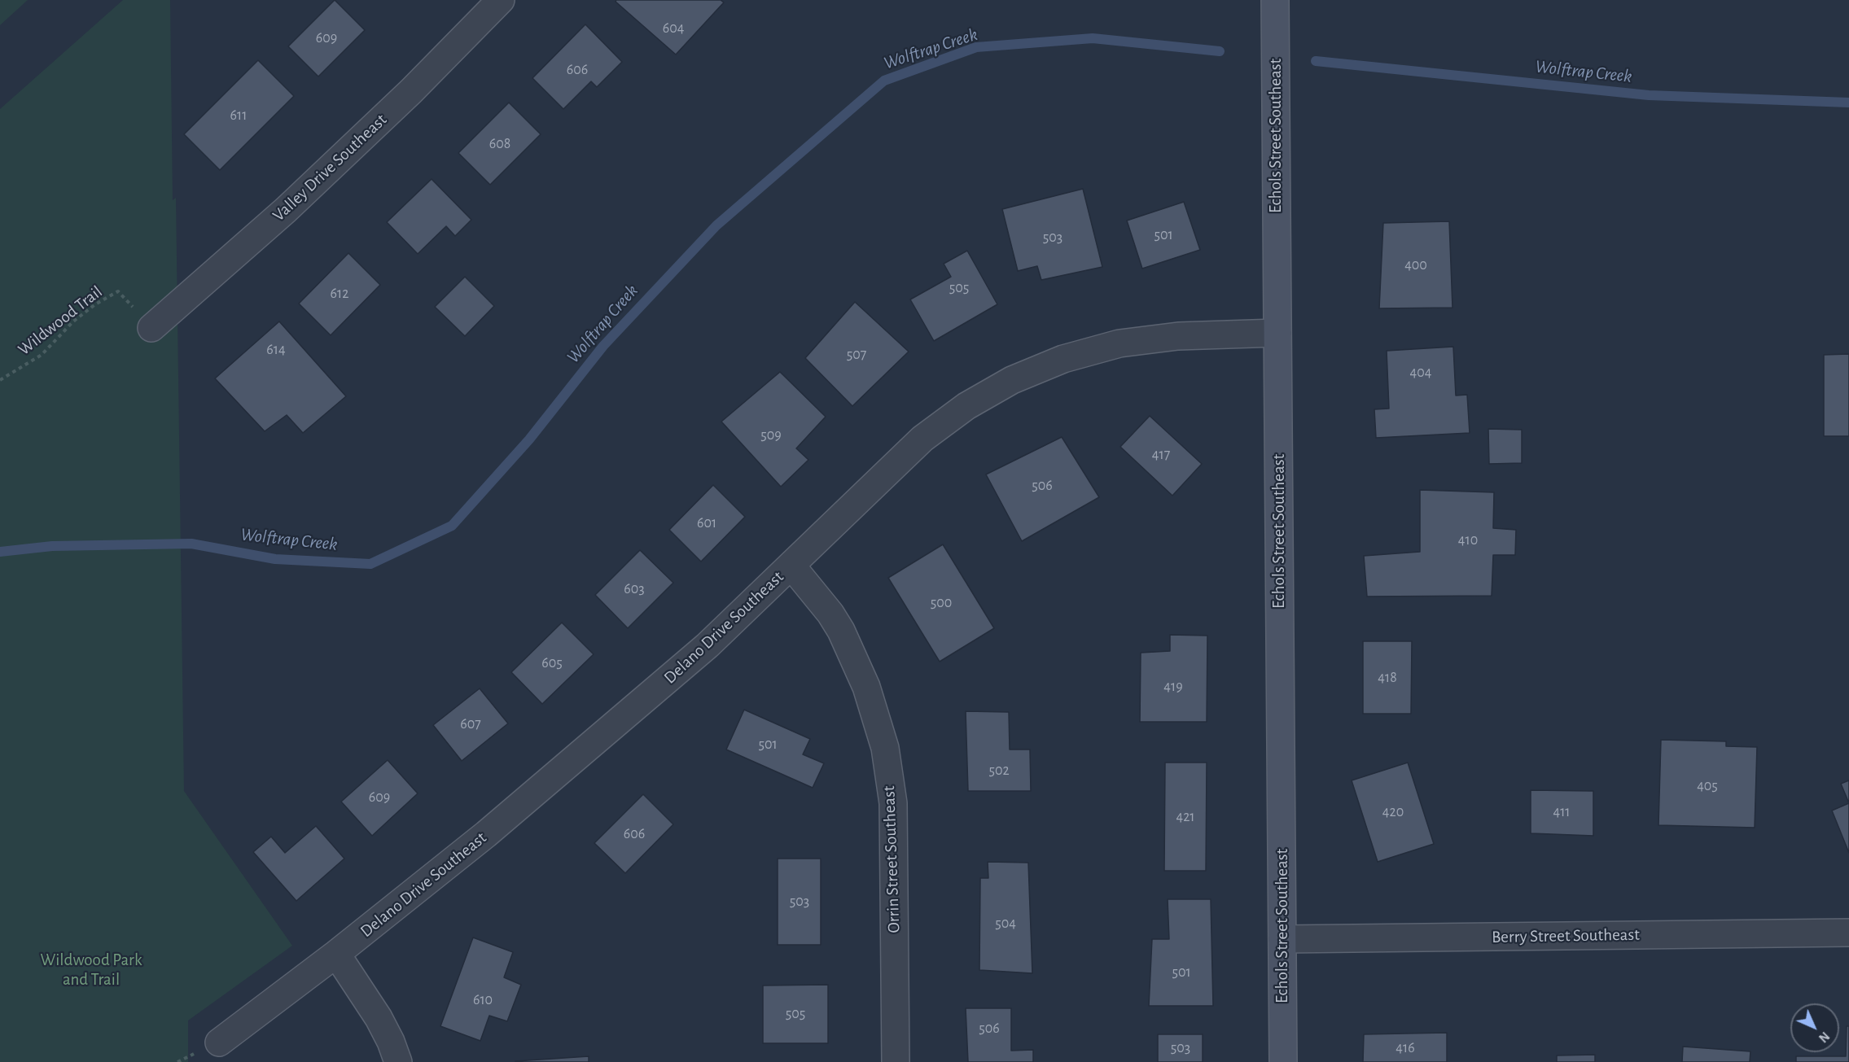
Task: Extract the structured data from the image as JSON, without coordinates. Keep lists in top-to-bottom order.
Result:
{
  "streets": {
    "street": [
      "Echols Street Southeast",
      "Valley Drive Southeast",
      "Delano Drive Southeast",
      "Orrin Street Southeast",
      "Berry Street Southeast"
    ],
    "path": ["Wildwood Trail"]
  },
  "crossings": [
    ["Echols Street Southeast", "Delano Drive Southeast"],
    ["Echols Street Southeast", "Berry Street Southeast"],
    ["Valley Drive Southeast", "Wildwood Trail"],
    ["Delano Drive Southeast", "Orrin Street Southeast"]
  ],
  "water": ["Wolftrap Creek"],
  "parks": ["Wildwood Park and Trail"],
  "house_numbers": [
    "604",
    "609",
    "606",
    "611",
    "608",
    "501",
    "503",
    "400",
    "505",
    "612",
    "614",
    "507",
    "404",
    "509",
    "417",
    "506",
    "601",
    "410",
    "603",
    "500",
    "605",
    "418",
    "419",
    "607",
    "501",
    "502",
    "405",
    "609",
    "420",
    "411",
    "421",
    "606",
    "503",
    "504",
    "501",
    "610",
    "505",
    "506",
    "503",
    "416"
  ],
  "north": "bottom right"
}
